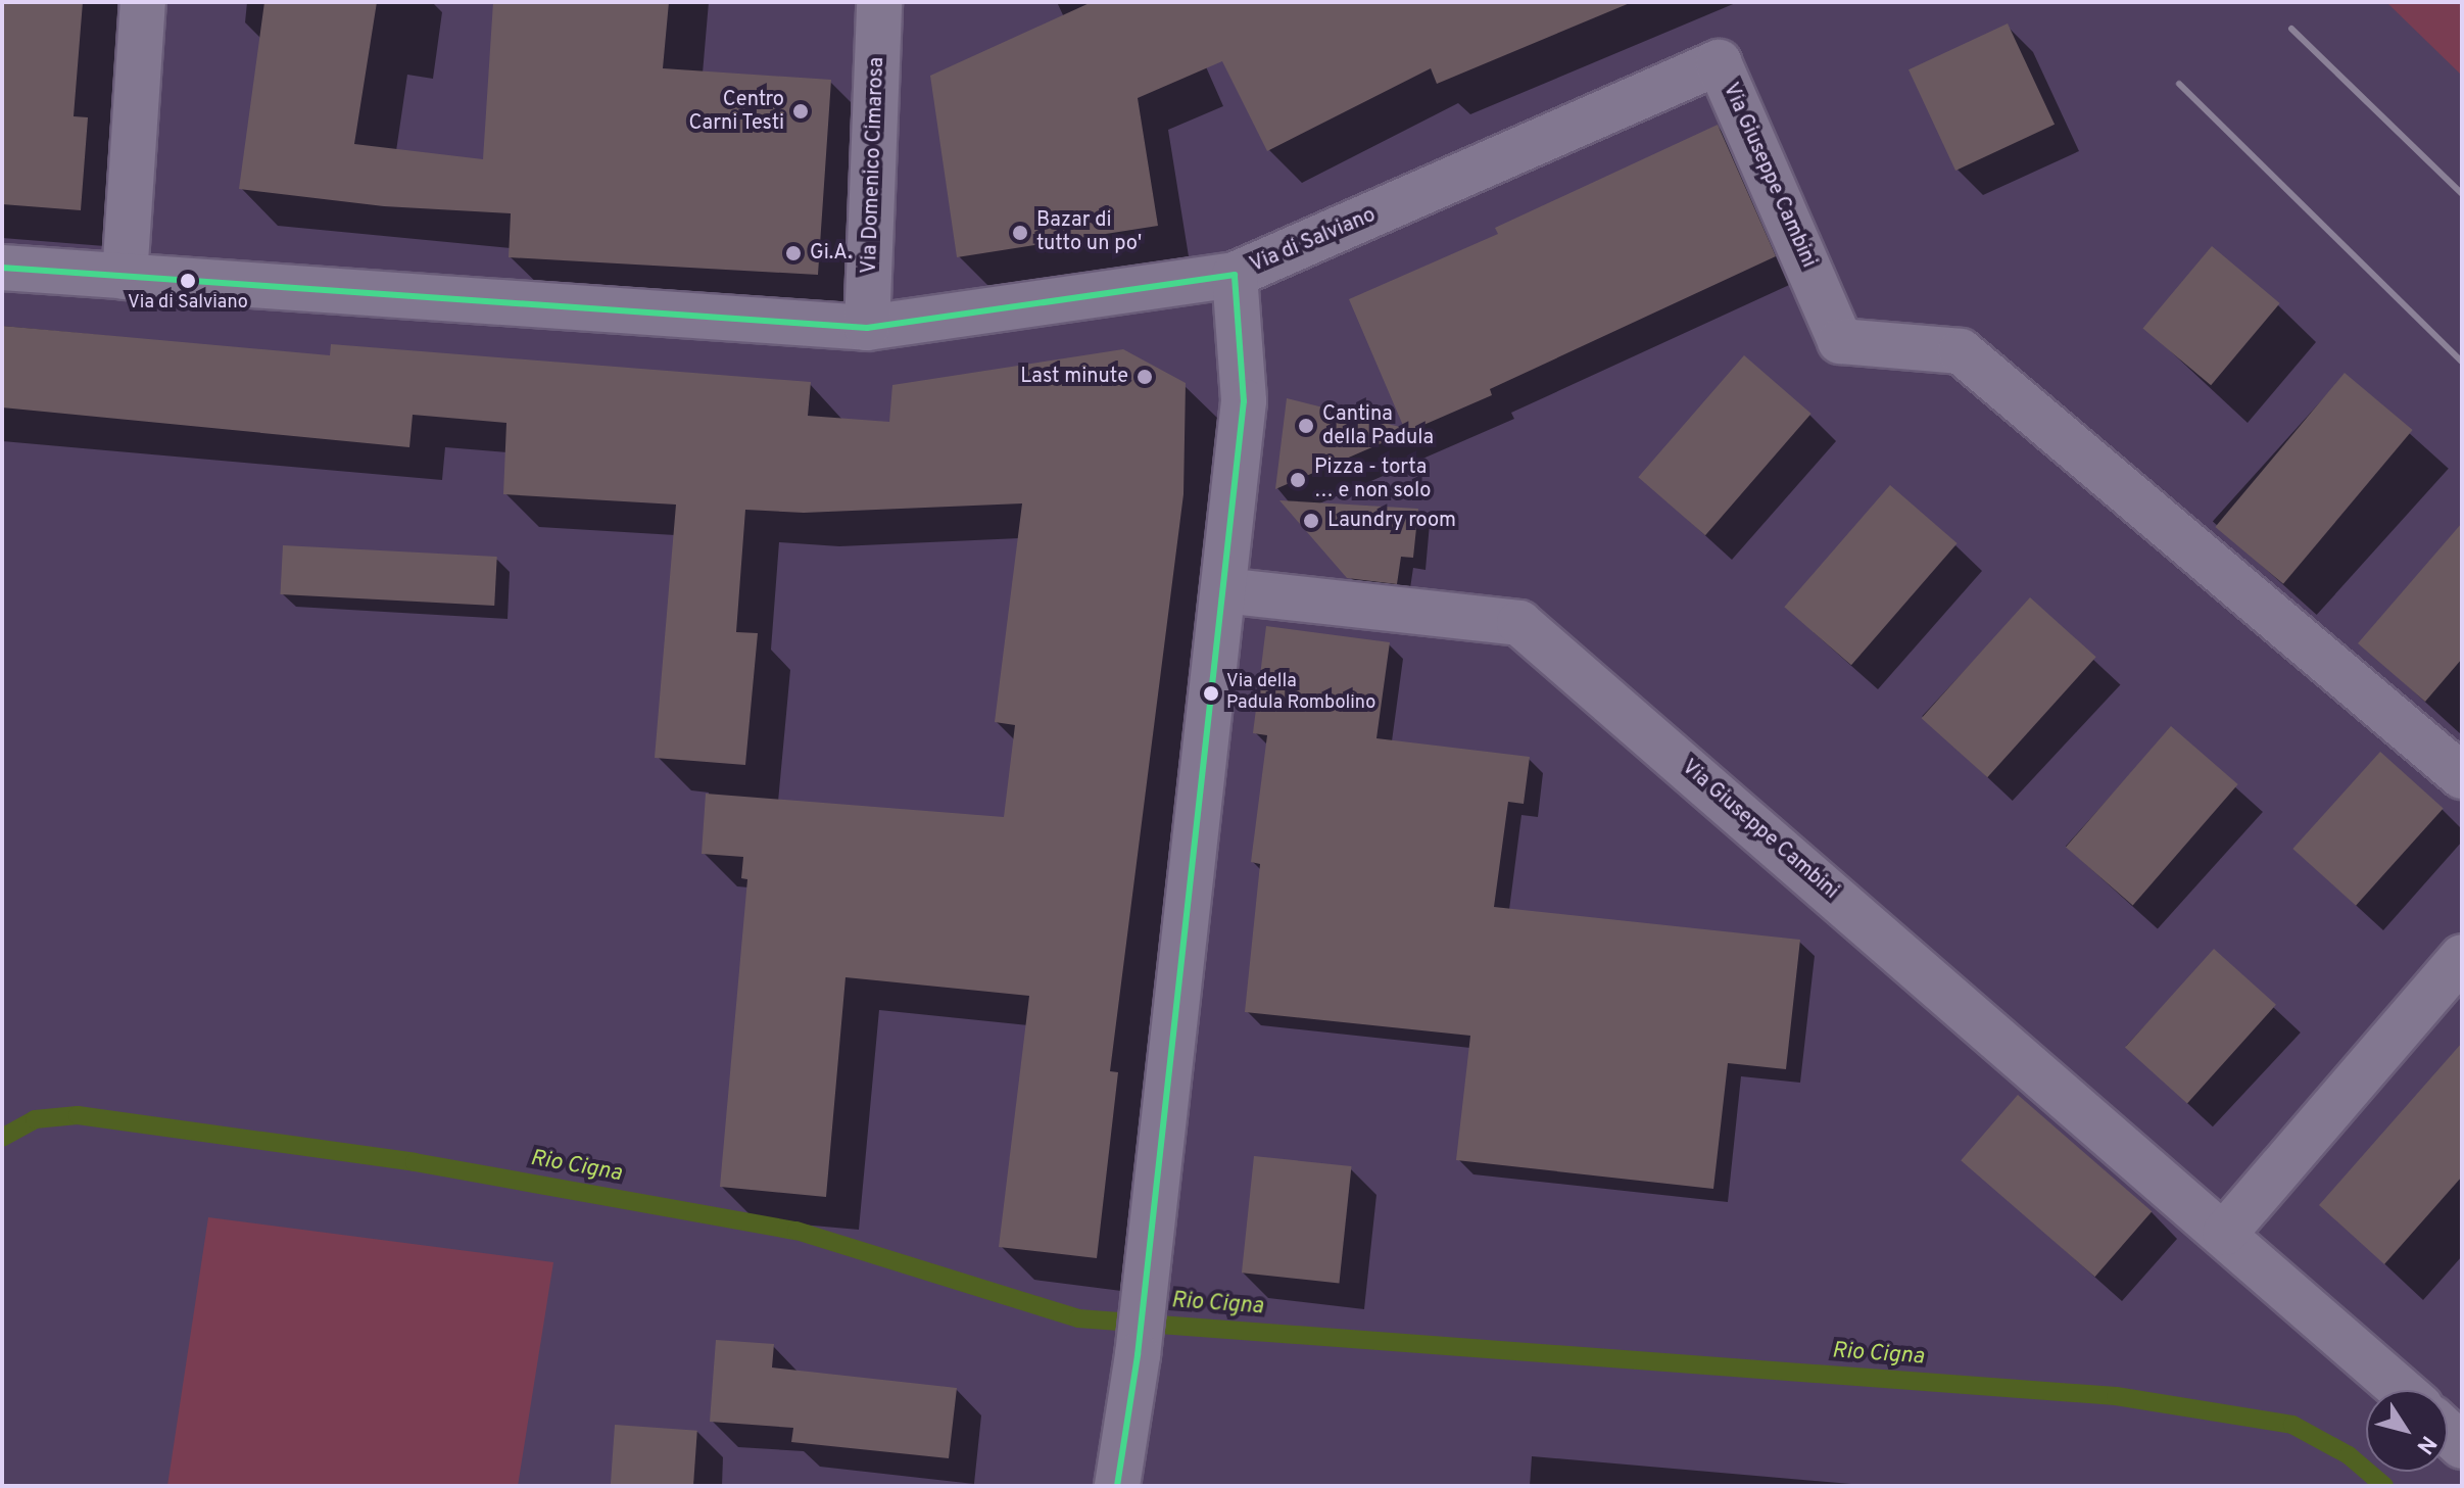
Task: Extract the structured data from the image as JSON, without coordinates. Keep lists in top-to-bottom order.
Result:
{
  "streets": {
    "street": ["Via Domenico Cimarosa", "Via Giuseppe Cambini", "Via di Salviano"]
  },
  "crossings": [
    ["Via Domenico Cimarosa", "Via di Salviano"],
    ["Via Giuseppe Cambini", "Via di Salviano"]
  ],
  "water": ["Rio Cigna"],
  "places": [
    "Centro Carni Testi",
    "Bazar di tutto un po'",
    "Gi.A.",
    "Via di Salviano",
    "Last minute",
    "Cantina della Padula",
    "Pizza - torta … e non solo",
    "Laundry room",
    "Via della Padula Rombolino"
  ],
  "north": "bottom right"
}
